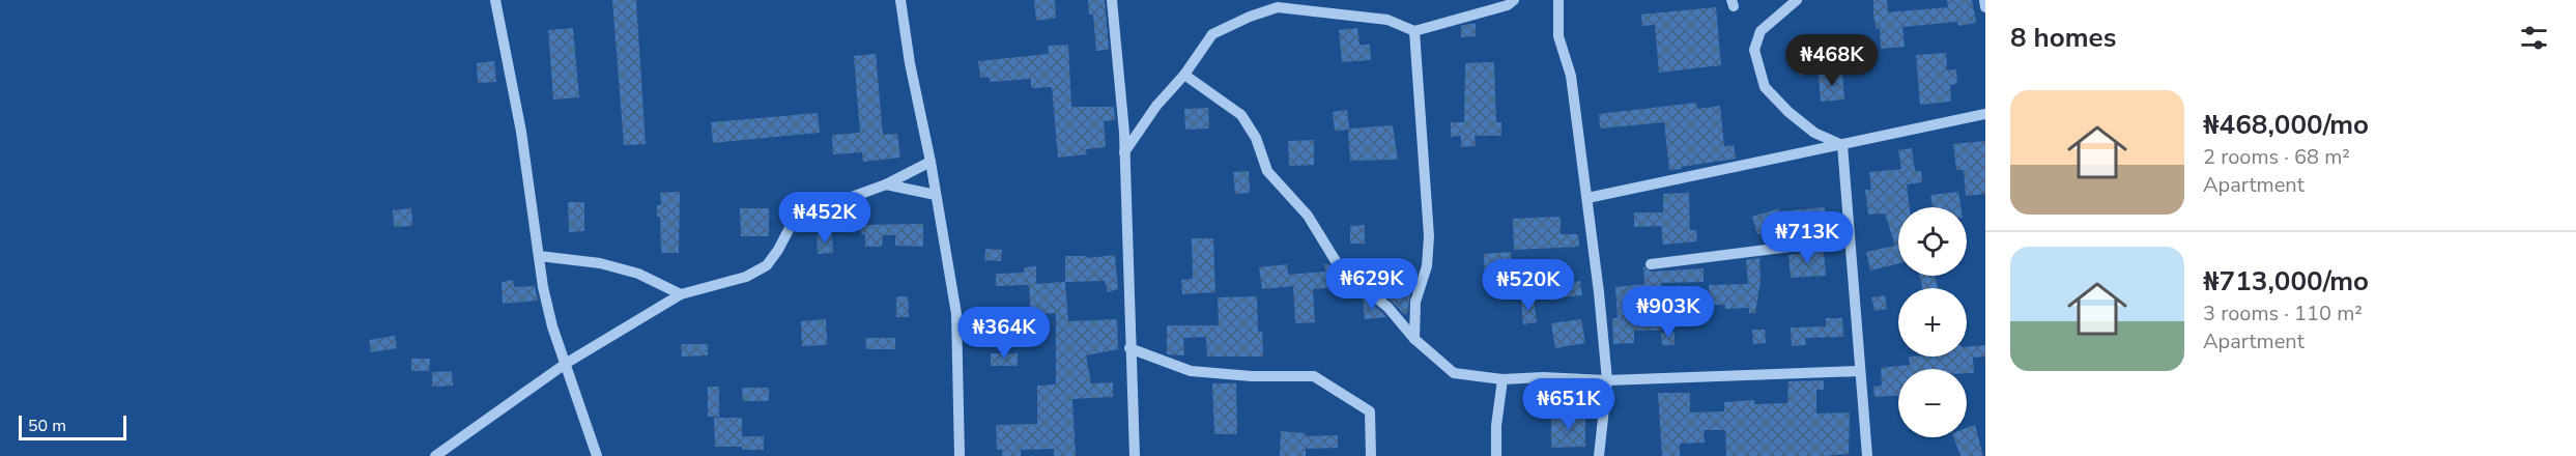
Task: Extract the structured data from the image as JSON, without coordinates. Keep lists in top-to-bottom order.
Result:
{
  "scale_bar": "50 m",
  "page": {
    "heading": "8 homes",
    "price": [
      "₦468K",
      "₦452K",
      "₦713K",
      "₦629K",
      "₦520K",
      "₦903K",
      "₦364K",
      "₦651K"
    ],
    "list": [
      {
        "name": "₦468,000/mo",
        "note": "2 rooms · 68 m² · Apartment"
      },
      {
        "name": "₦713,000/mo",
        "note": "3 rooms · 110 m² · Apartment"
      }
    ],
    "map_buttons": ["+", "−"],
    "scale": "50 m"
  }
}
